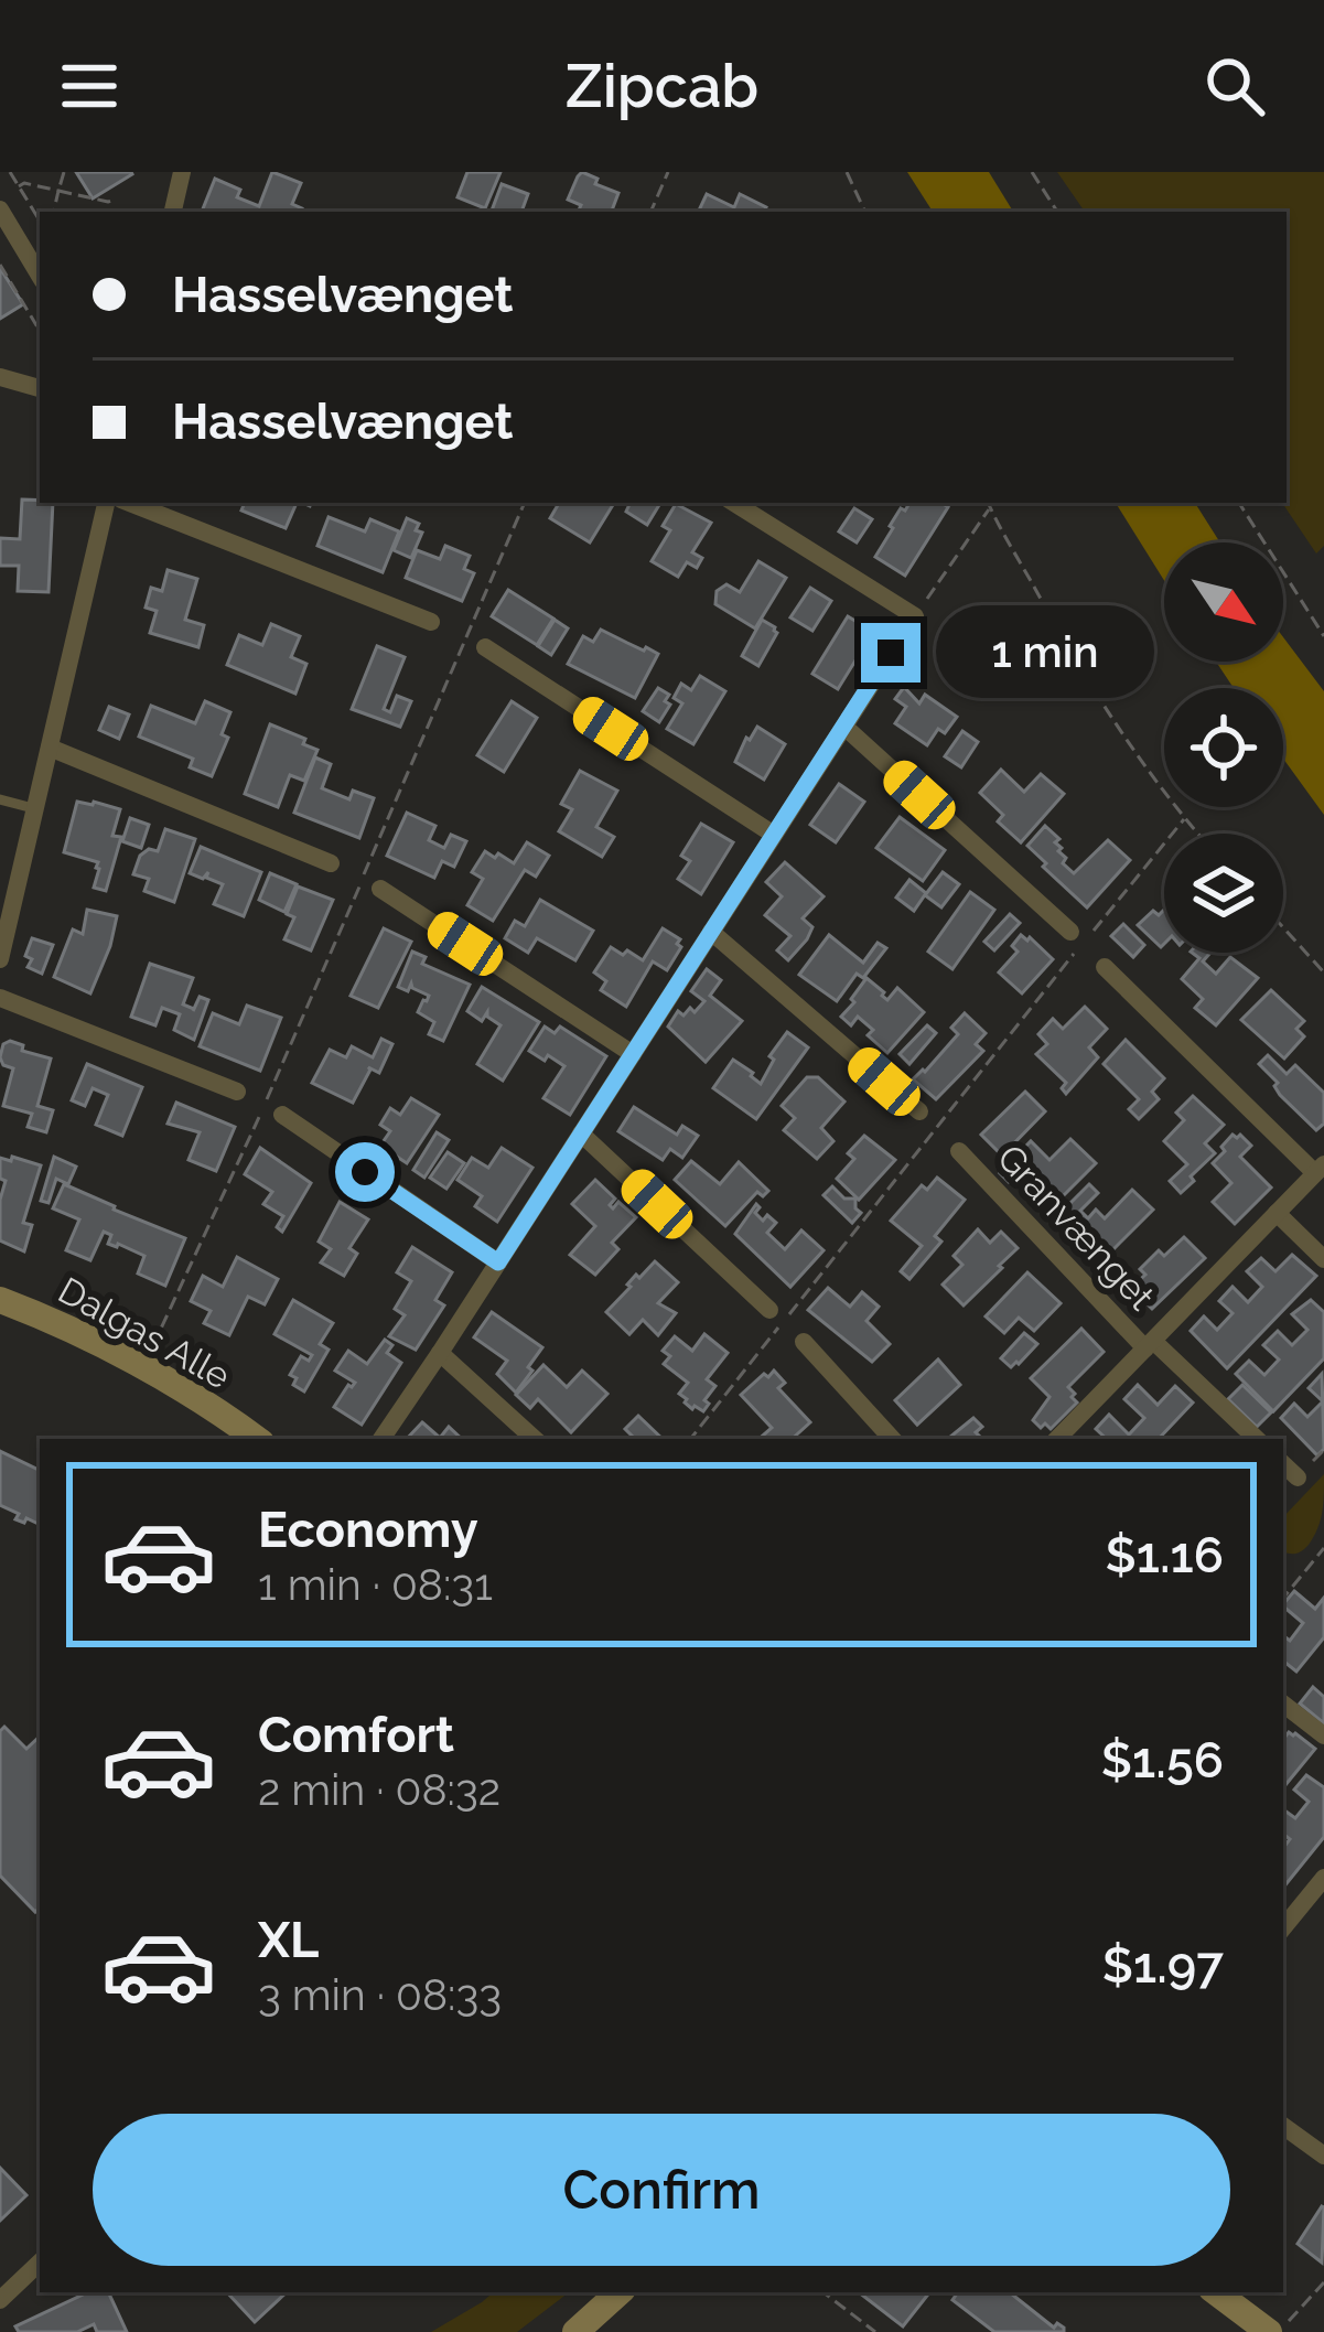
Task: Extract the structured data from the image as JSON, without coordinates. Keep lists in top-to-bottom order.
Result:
{
  "streets": {
    "street": ["Granvænget", "Dalgas Alle"]
  },
  "north": "bottom right",
  "page": {
    "header": "Zipcab",
    "banner": ["Hasselvænget", "Hasselvænget"],
    "bubble": "1 min",
    "list": [
      {
        "name": "Economy",
        "note": "1 min · 08:31",
        "value": "$1.16"
      },
      {
        "name": "Comfort",
        "note": "2 min · 08:32",
        "value": "$1.56"
      },
      {
        "name": "XL",
        "note": "3 min · 08:33",
        "value": "$1.97"
      }
    ],
    "buttons": "Confirm"
  }
}
